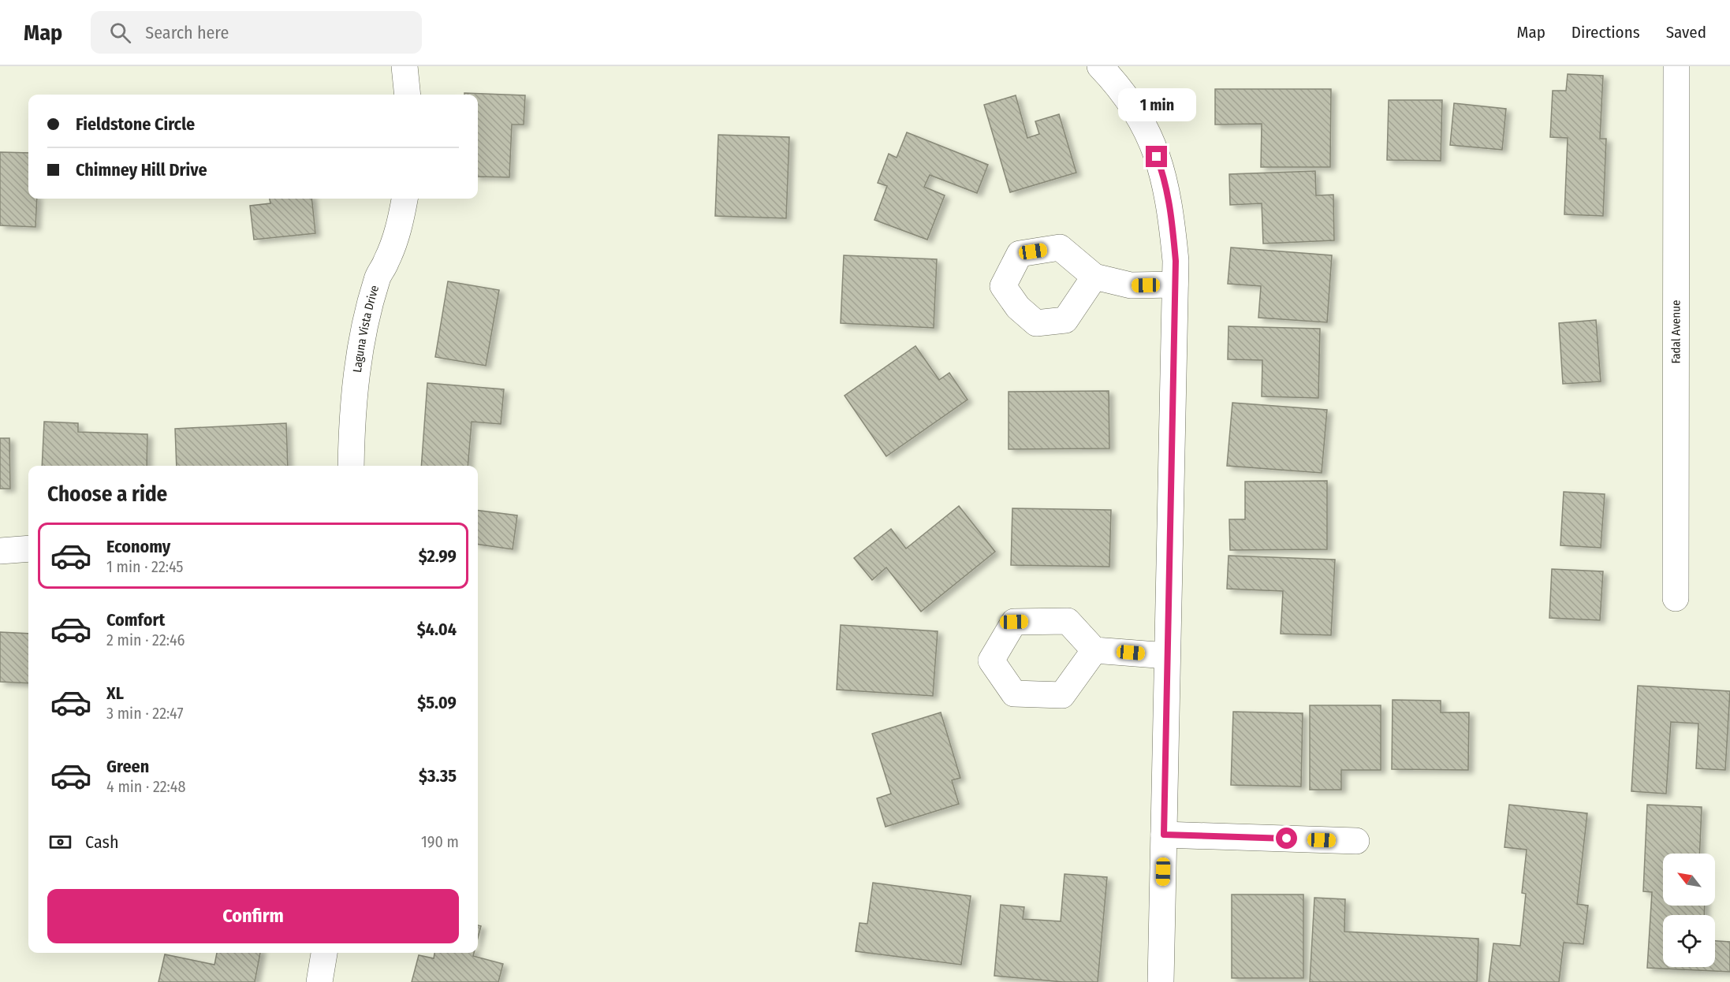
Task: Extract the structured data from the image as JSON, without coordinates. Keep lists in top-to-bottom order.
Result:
{
  "streets": {
    "street": ["Laguna Vista Drive", "Fadal Avenue"]
  },
  "north": "top left",
  "page": {
    "header": "Map",
    "search": "Search here",
    "nav": ["Map", "Directions", "Saved"],
    "bubble": "1 min",
    "banner": ["Fieldstone Circle", "Chimney Hill Drive"],
    "heading": "Choose a ride",
    "list": [
      {
        "name": "Economy",
        "note": "1 min · 22:45",
        "value": "$2.99"
      },
      {
        "name": "Comfort",
        "note": "2 min · 22:46",
        "value": "$4.04"
      },
      {
        "name": "XL",
        "note": "3 min · 22:47",
        "value": "$5.09"
      },
      {
        "name": "Green",
        "note": "4 min · 22:48",
        "value": "$3.35"
      }
    ],
    "pay": ["Cash", "190 m"],
    "buttons": "Confirm"
  }
}
